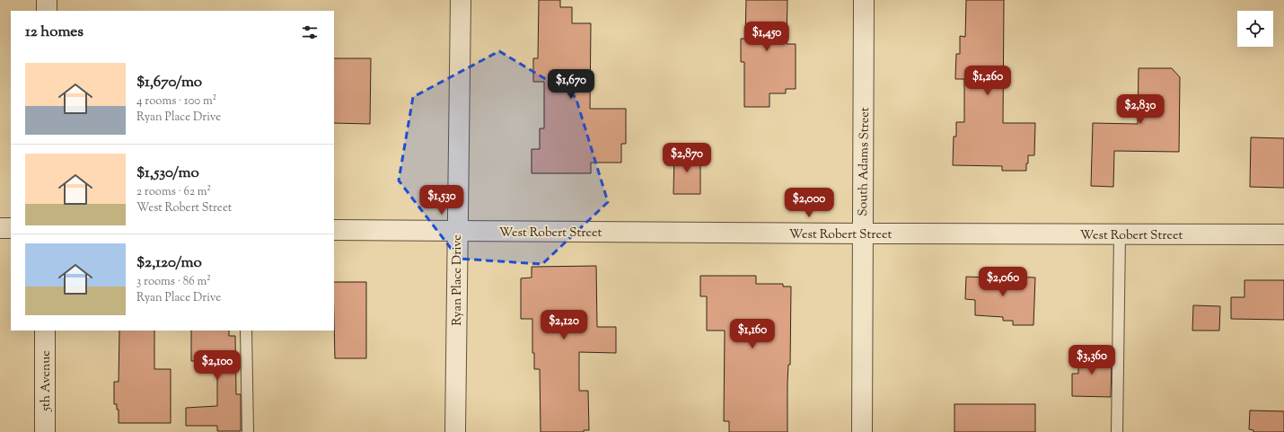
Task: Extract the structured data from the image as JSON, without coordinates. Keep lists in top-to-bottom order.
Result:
{
  "streets": {
    "street": [
      "South Adams Street",
      "West Robert Street",
      "Ryan Place Drive",
      "5th Avenue"
    ]
  },
  "crossings": [
    ["South Adams Street", "West Robert Street"],
    ["West Robert Street", "Ryan Place Drive"]
  ],
  "page": {
    "heading": "12 homes",
    "price": [
      "$1,450",
      "$1,260",
      "$1,670",
      "$2,830",
      "$2,870",
      "$1,530",
      "$2,000",
      "$2,060",
      "$2,120",
      "$1,160",
      "$3,360",
      "$2,100"
    ],
    "list": [
      {
        "name": "$1,670/mo",
        "note": "4 rooms · 100 m² · Ryan Place Drive"
      },
      {
        "name": "$1,530/mo",
        "note": "2 rooms · 62 m² · West Robert Street"
      },
      {
        "name": "$2,120/mo",
        "note": "3 rooms · 86 m² · Ryan Place Drive"
      }
    ]
  }
}
